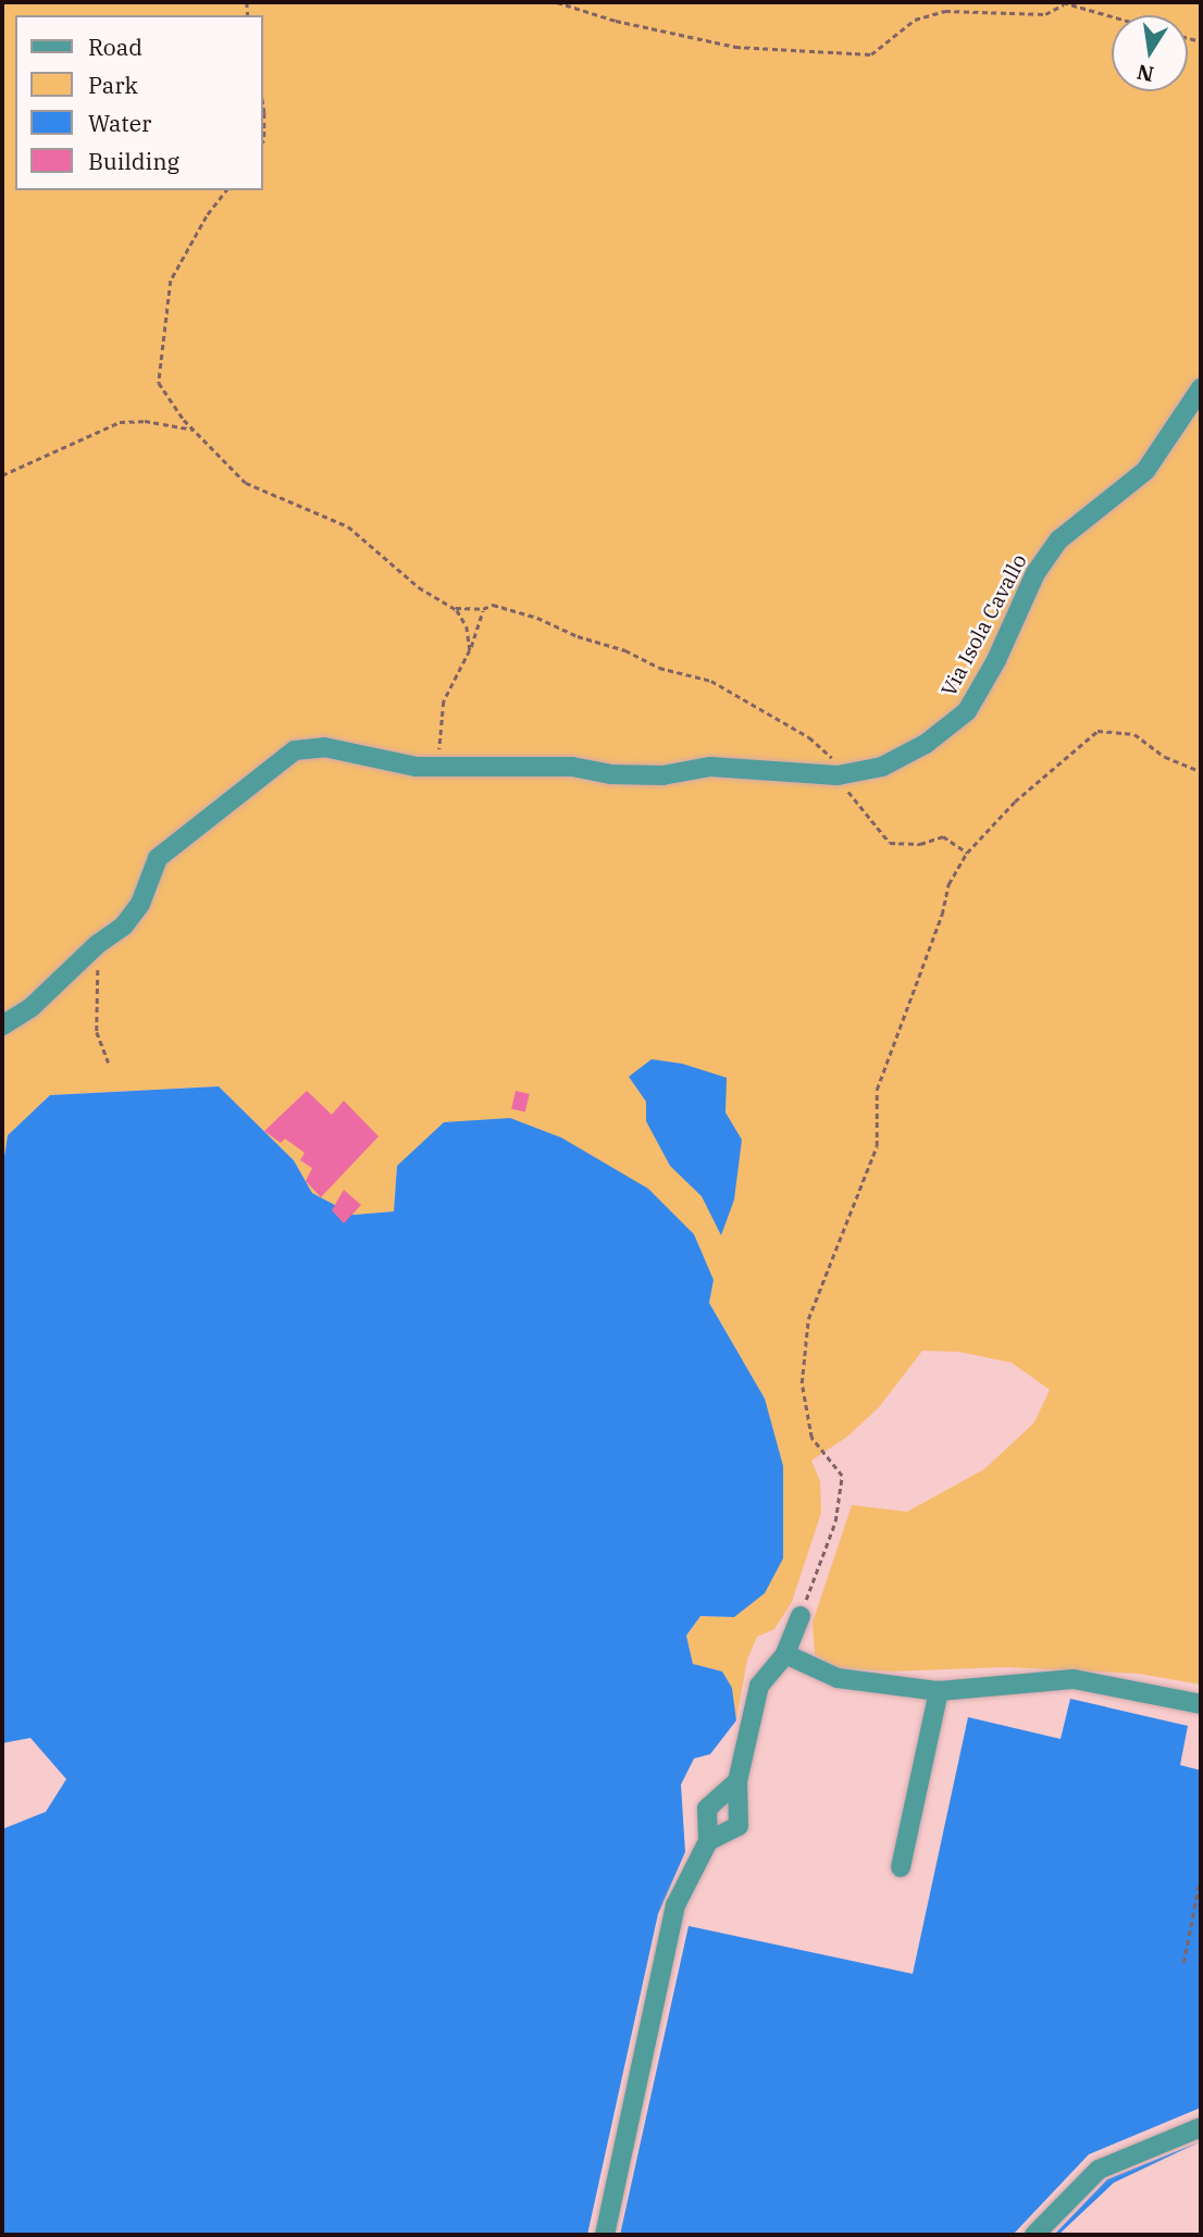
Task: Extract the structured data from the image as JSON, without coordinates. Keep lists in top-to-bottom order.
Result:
{
  "streets": {
    "street": ["Via Isola Cavallo"]
  },
  "legend": [
    "Road",
    "Park",
    "Water",
    "Building"
  ],
  "north": "bottom"
}
